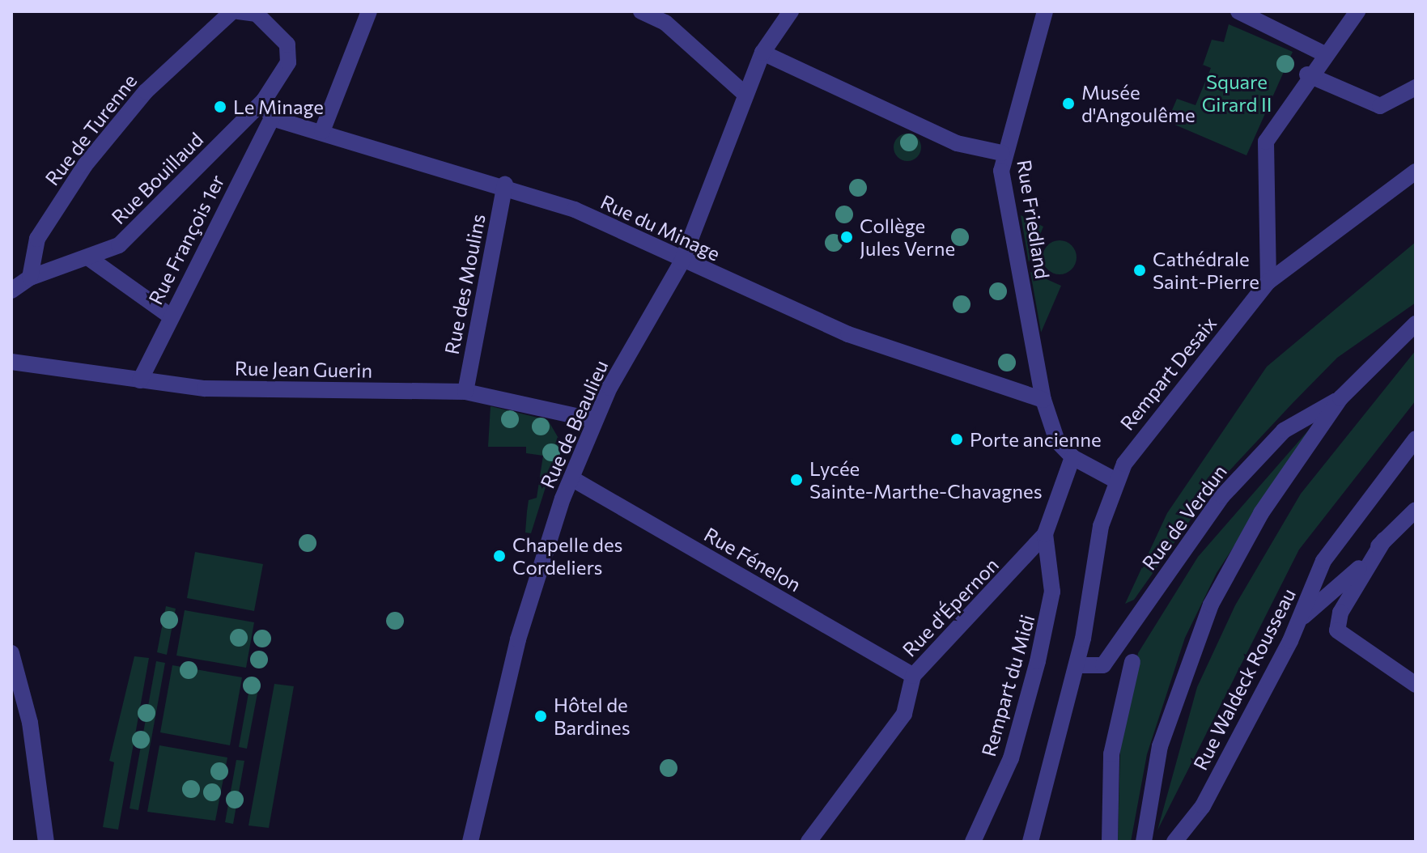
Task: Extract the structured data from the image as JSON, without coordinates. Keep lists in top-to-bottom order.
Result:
{
  "streets": {
    "street": [
      "Rue de Turenne",
      "Rue Bouillaud",
      "Rue Friedland",
      "Rue du Minage",
      "Rue François 1er",
      "Rue des Moulins",
      "Rue Jean Guerin",
      "Rempart Desaix",
      "Rue de Beaulieu",
      "Rue de Verdun",
      "Rue Fénelon",
      "Rue d'Épernon",
      "Rue Waldeck Rousseau",
      "Rempart du Midi"
    ]
  },
  "crossings": [
    ["Rue de Turenne", "Rue Bouillaud"],
    ["Rue Friedland", "Rue du Minage"],
    ["Rue du Minage", "Rue François 1er"],
    ["Rue du Minage", "Rue des Moulins"],
    ["Rue du Minage", "Rue de Beaulieu"],
    ["Rue François 1er", "Rue Jean Guerin"],
    ["Rue des Moulins", "Rue Jean Guerin"],
    ["Rue Jean Guerin", "Rue de Beaulieu"],
    ["Rempart Desaix", "Rue de Verdun"],
    ["Rue de Beaulieu", "Rue Fénelon"],
    ["Rue Fénelon", "Rue d'Épernon"],
    ["Rue d'Épernon", "Rempart du Midi"]
  ],
  "parks": ["Square Girard II"],
  "places": [
    "Musée d'Angoulême",
    "Le Minage",
    "Collège Jules Verne",
    "Cathédrale Saint-Pierre",
    "Porte ancienne",
    "Lycée Sainte-Marthe-Chavagnes",
    "Chapelle des Cordeliers",
    "Hôtel de Bardines"
  ]
}
